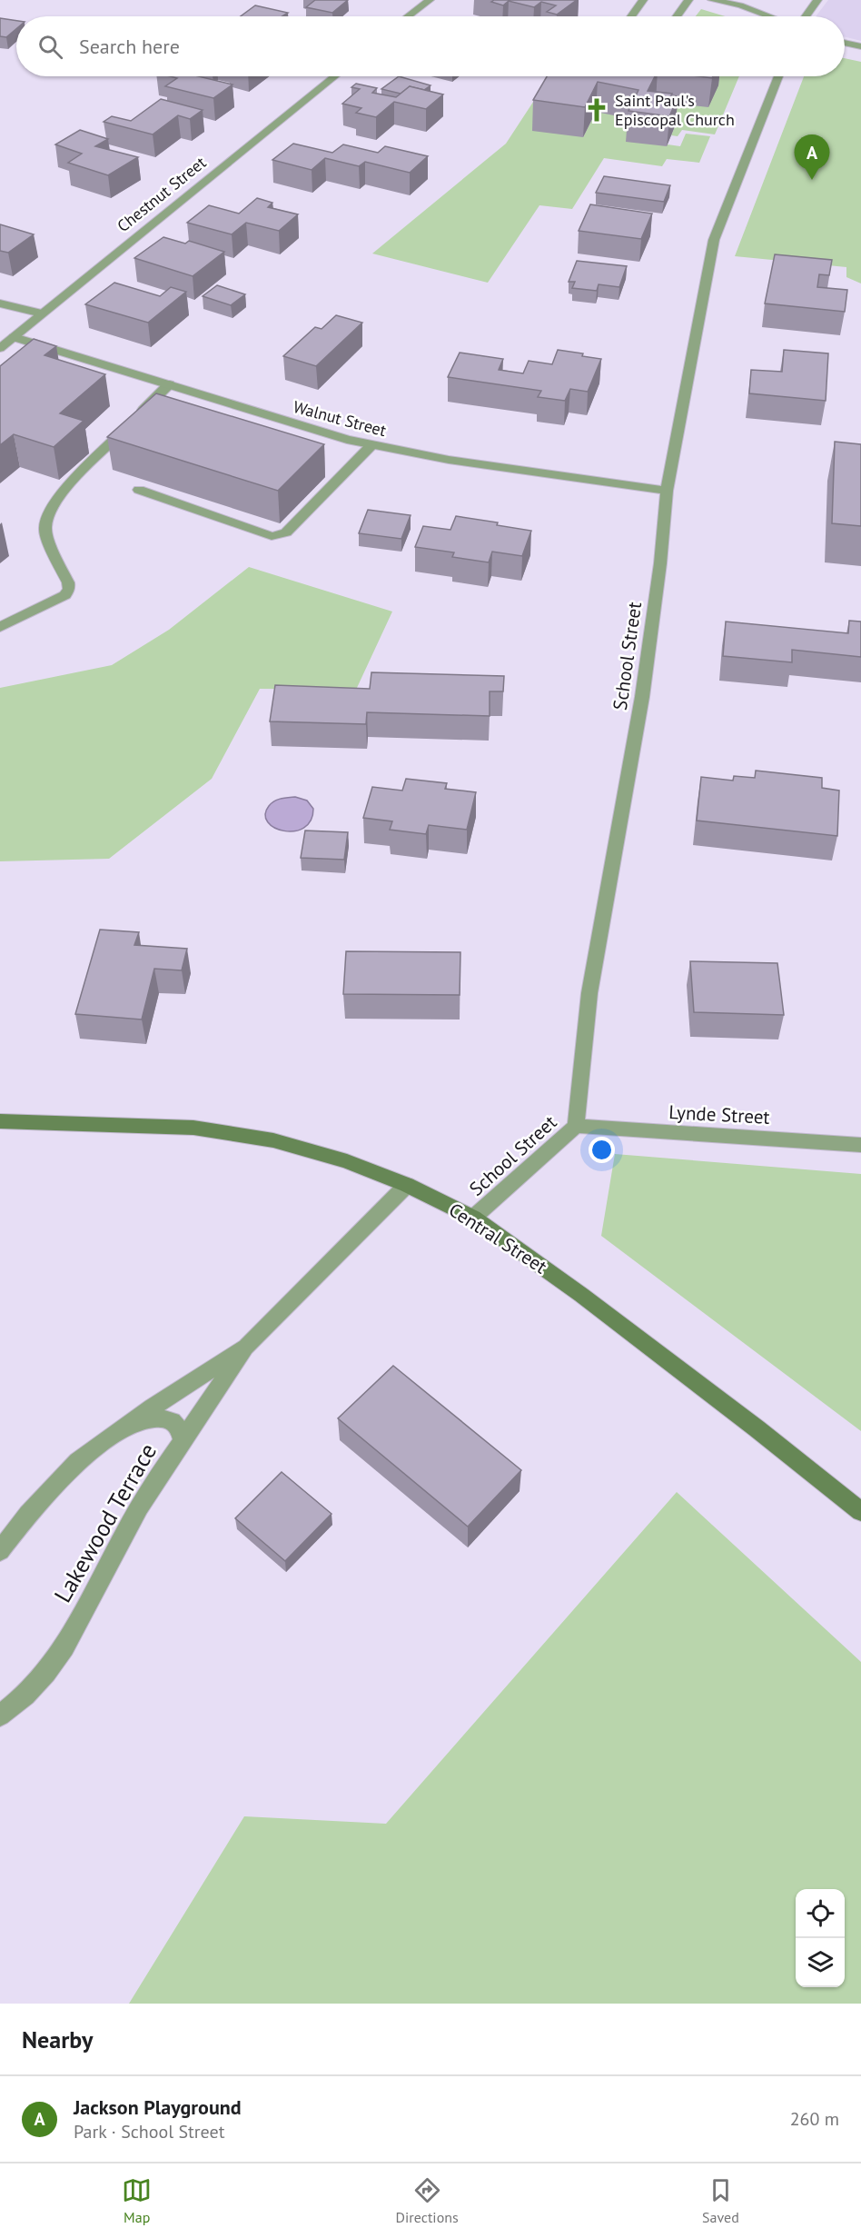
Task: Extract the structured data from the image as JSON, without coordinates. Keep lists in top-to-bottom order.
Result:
{
  "streets": {
    "main road": ["Central Street"],
    "street": [
      "Chestnut Street",
      "Walnut Street",
      "School Street",
      "Lynde Street",
      "Lakewood Terrace"
    ]
  },
  "crossings": [
    ["Chestnut Street", "Walnut Street"],
    ["Walnut Street", "School Street"],
    ["School Street", "Lynde Street"],
    ["School Street", "Central Street"],
    ["Central Street", "Lakewood Terrace"]
  ],
  "places": {
    "church": ["Saint Paul's Episcopal Church"]
  },
  "page": {
    "search": "Search here",
    "pins": "A",
    "heading": "Nearby",
    "list": [
      {
        "mark": "A",
        "name": "Jackson Playground",
        "note": "Park · School Street",
        "value": "260 m"
      }
    ],
    "nav": ["Map", "Directions", "Saved"]
  }
}
